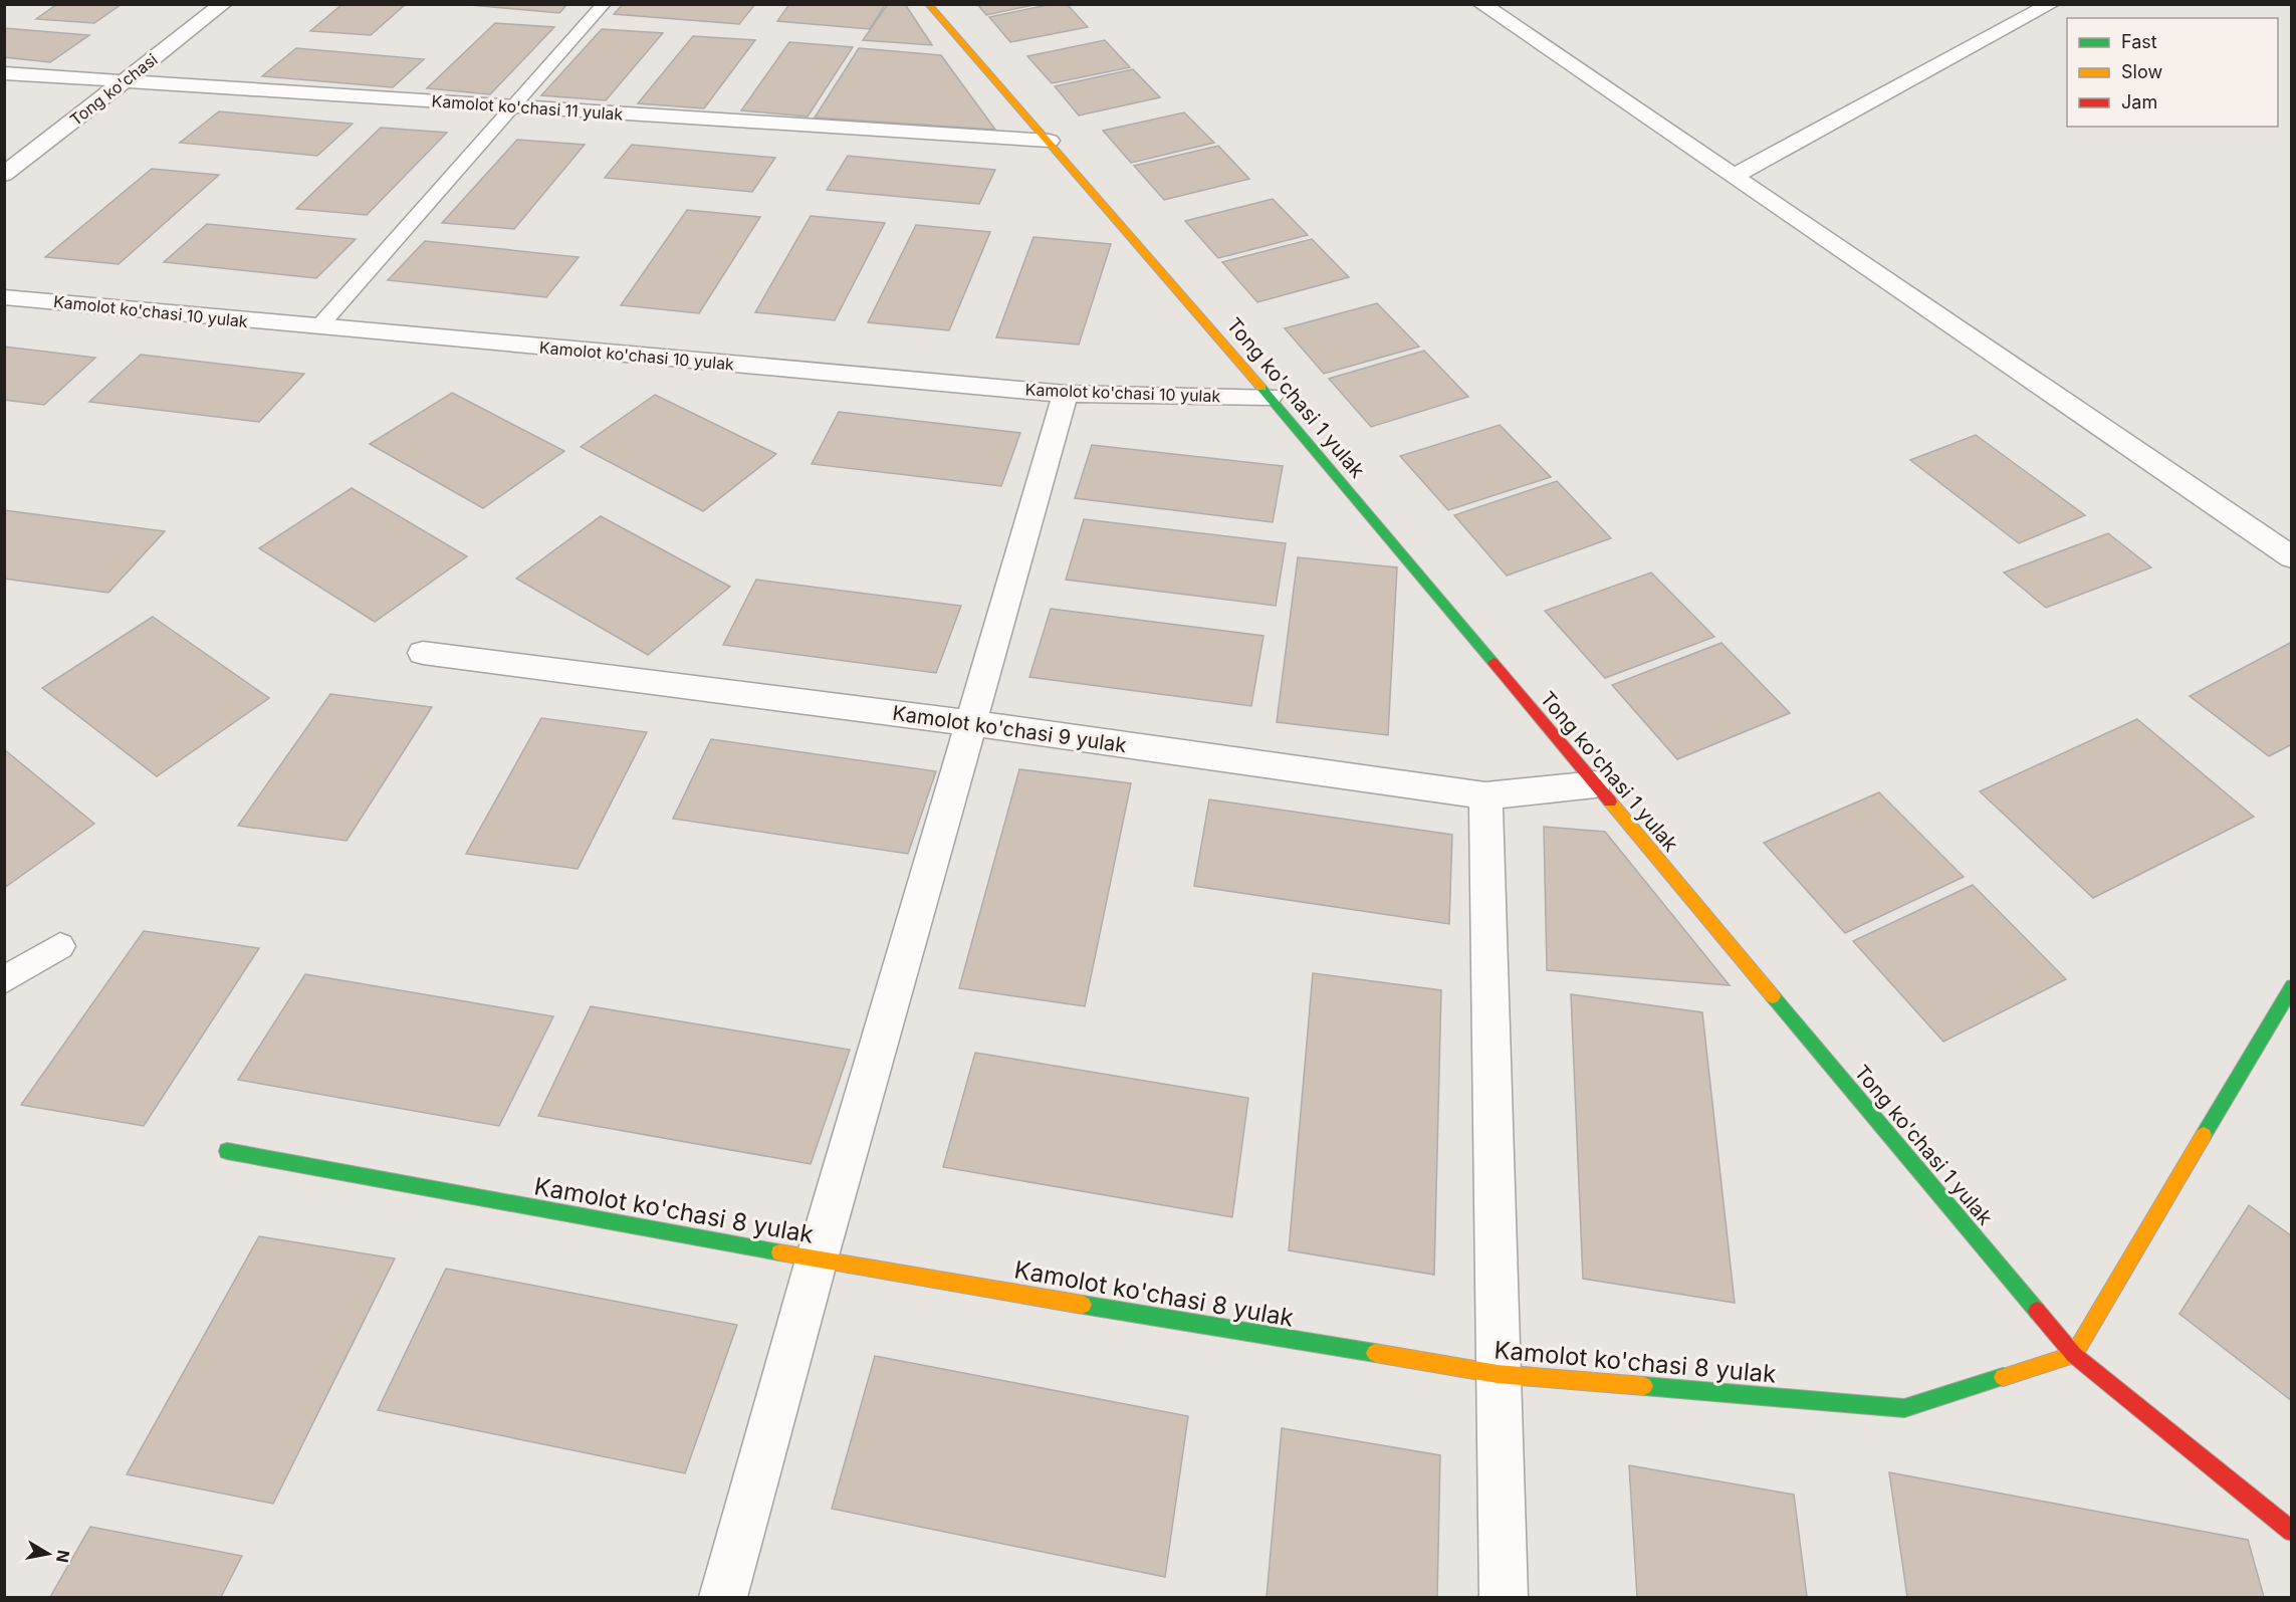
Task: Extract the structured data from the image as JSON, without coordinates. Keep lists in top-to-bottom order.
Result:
{
  "streets": {
    "street": [
      "Tong ko'chasi",
      "Kamolot ko'chasi 11 yulak",
      "Kamolot ko'chasi 10 yulak",
      "Tong ko'chasi 1 yulak",
      "Kamolot ko'chasi 9 yulak",
      "Kamolot ko'chasi 8 yulak"
    ]
  },
  "crossings": [
    ["Tong ko'chasi", "Kamolot ko'chasi 11 yulak"],
    ["Kamolot ko'chasi 11 yulak", "Tong ko'chasi 1 yulak"],
    ["Kamolot ko'chasi 10 yulak", "Tong ko'chasi 1 yulak"],
    ["Tong ko'chasi 1 yulak", "Kamolot ko'chasi 9 yulak"],
    ["Tong ko'chasi 1 yulak", "Kamolot ko'chasi 8 yulak"]
  ],
  "legend": ["Fast", "Slow", "Jam"],
  "north": "right"
}
